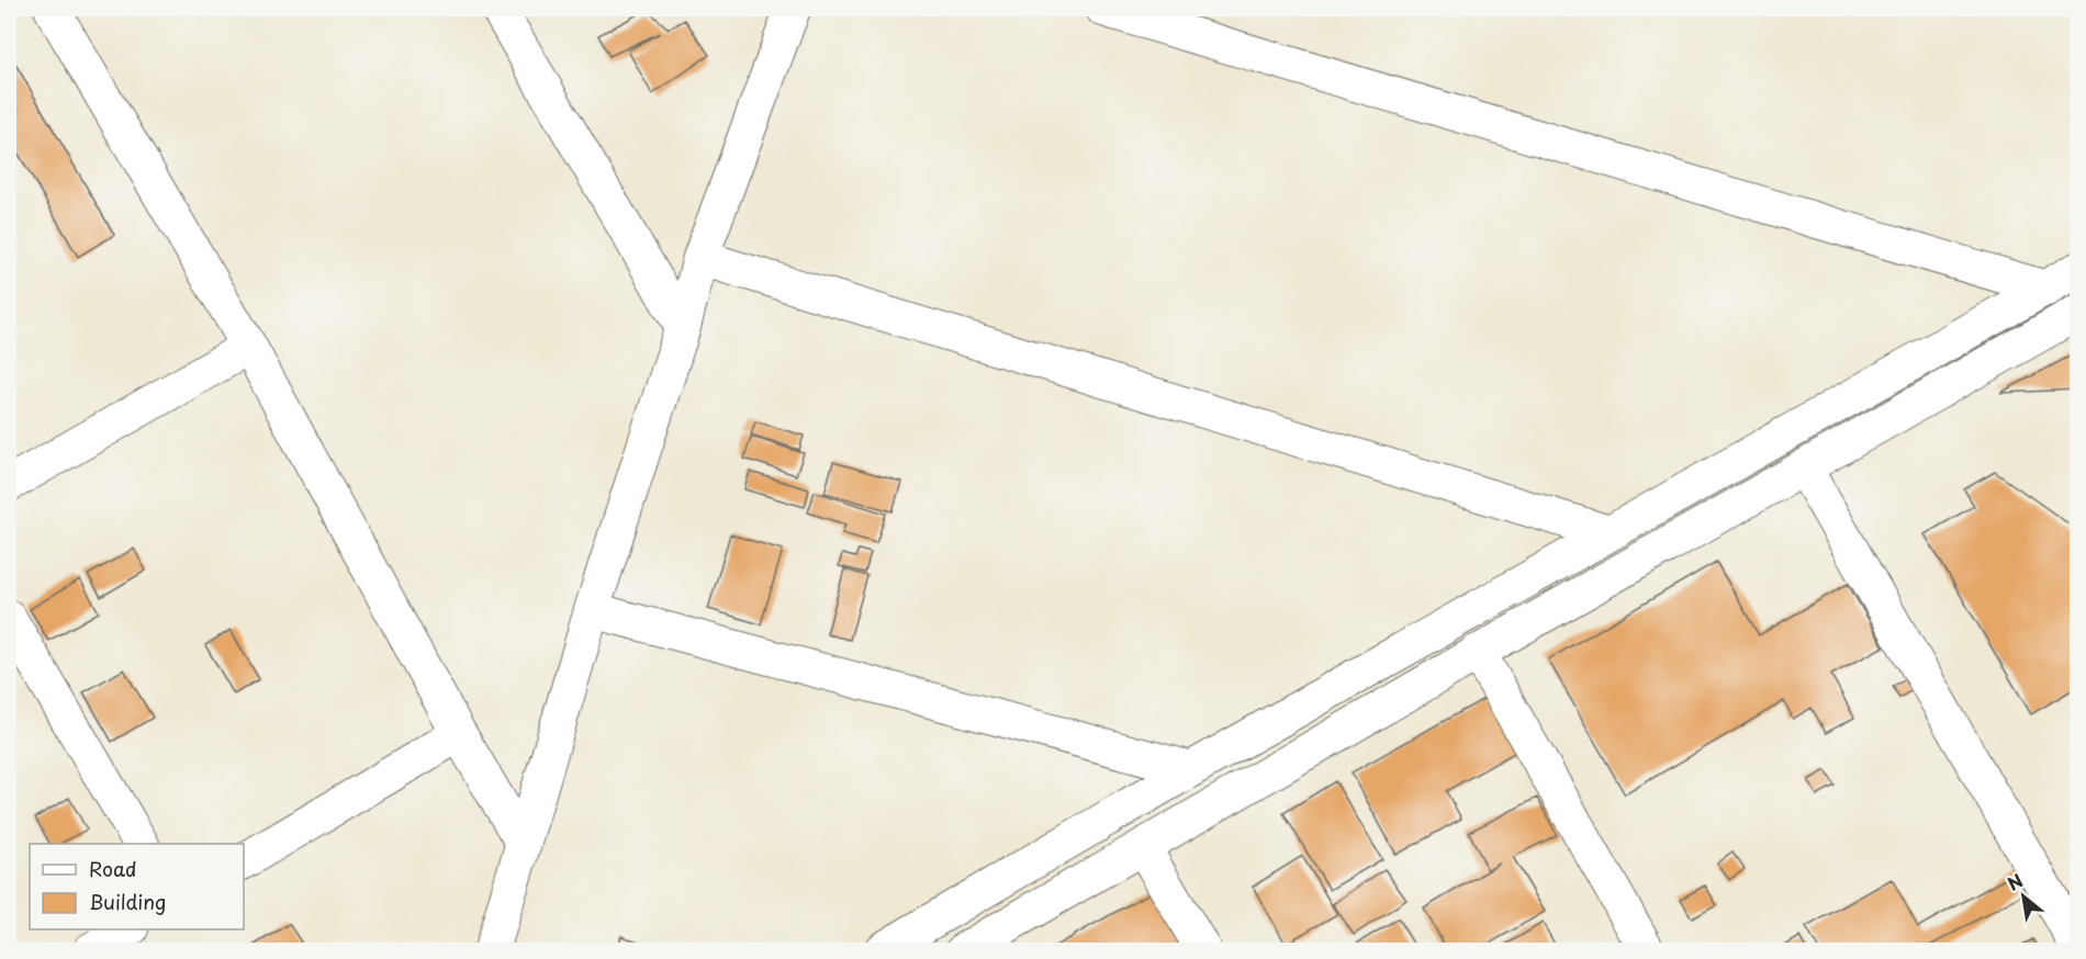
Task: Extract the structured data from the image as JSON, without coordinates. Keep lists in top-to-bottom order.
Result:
{
  "legend": ["Road", "Building"],
  "north": "top left"
}
